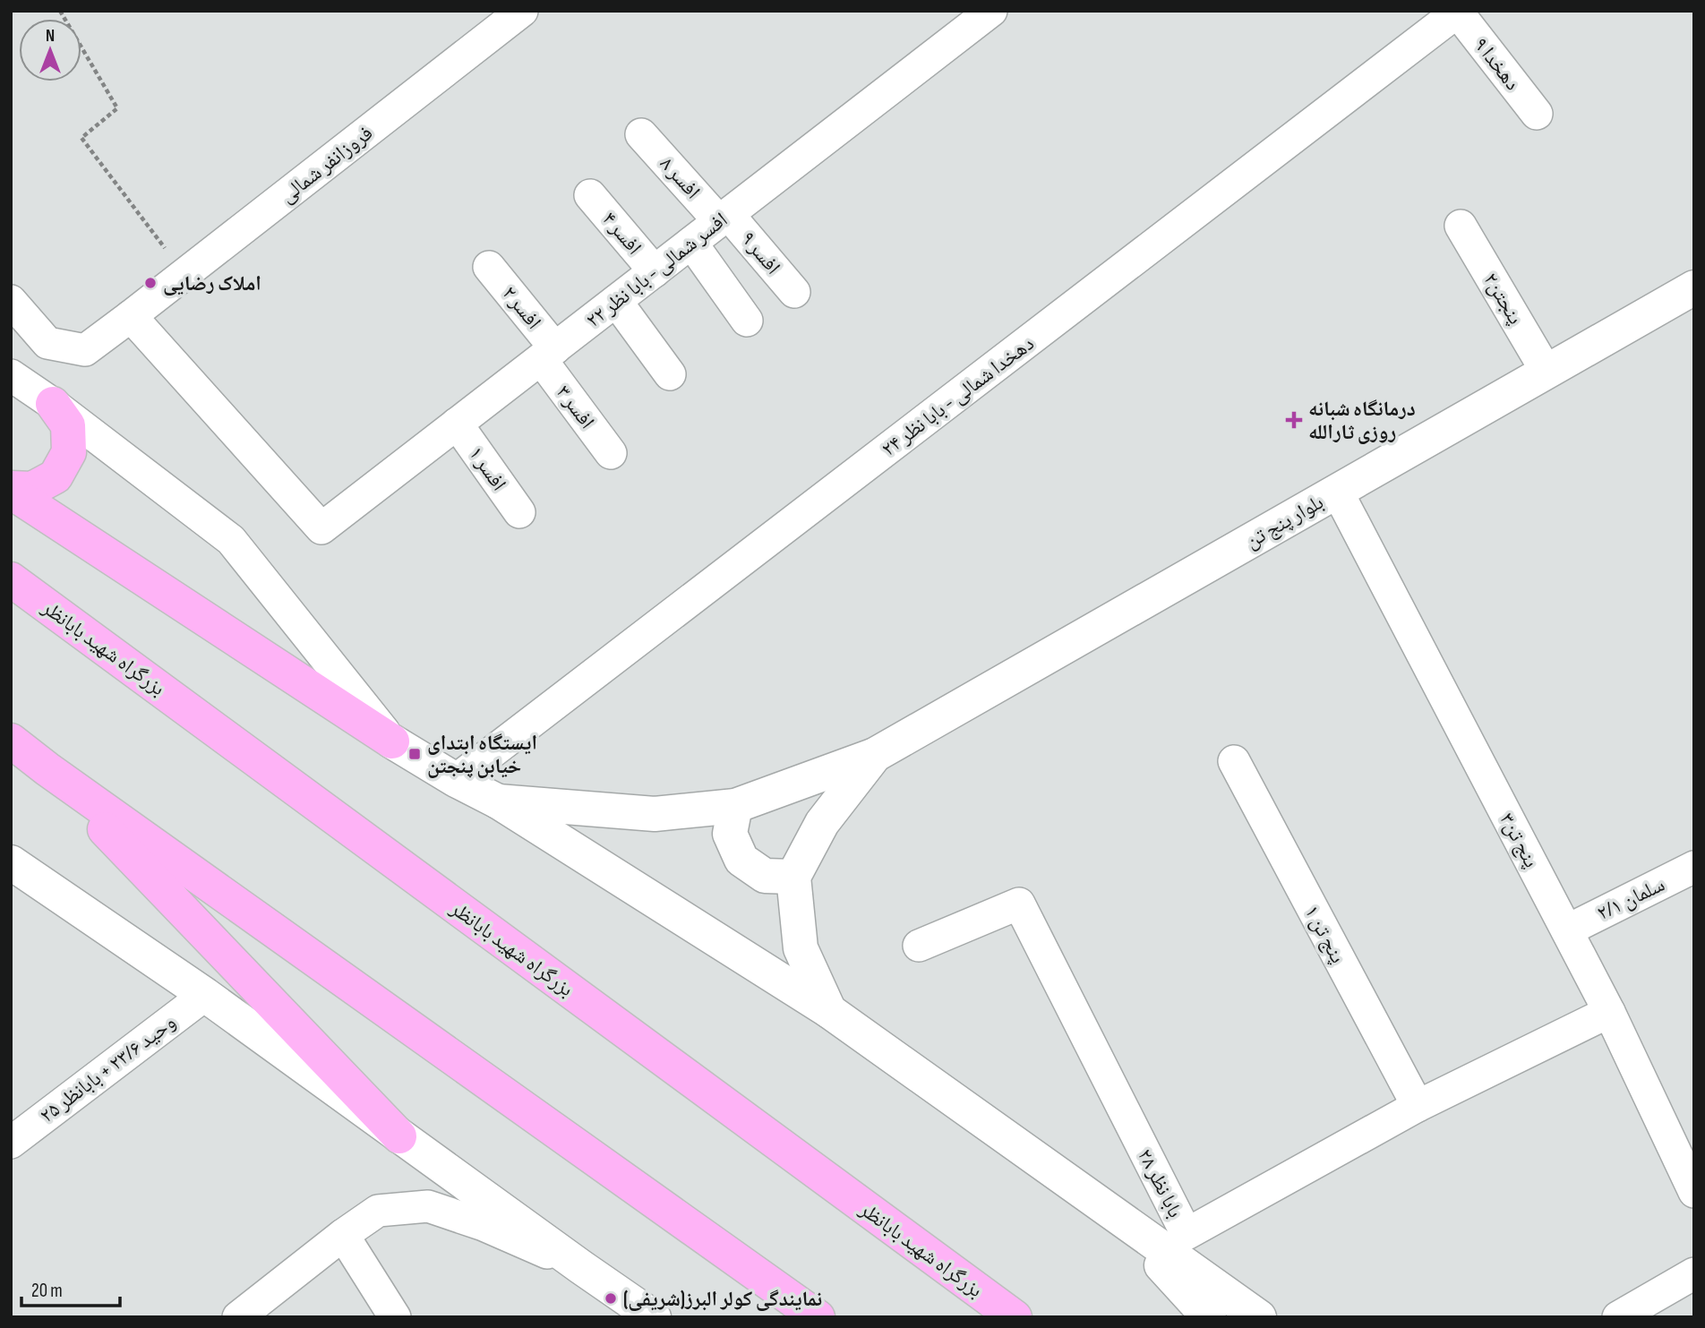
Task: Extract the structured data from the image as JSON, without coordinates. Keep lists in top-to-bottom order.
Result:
{
  "streets": {
    "highway": ["بزرگراه شهید بابانظر"],
    "main road": ["بلوار پنج تن"],
    "street": [
      "دهخدا ۹",
      "فروزانفر شمالی",
      "افسر ۸",
      "افسر ۴",
      "افسر ۹",
      "افسر شمالی - بابا نظر ۲۲",
      "پنجتن۲",
      "افسر ۲",
      "دهخدا شمالی - بابا نظر ۲۴",
      "افسر ۳",
      "افسر ۱",
      "پنج تن۳",
      "سلمان ۲/۱",
      "پنج تن ۱",
      "وحید ۲۳/۶ + بابانظر ۲۵",
      "بابا نظر ۲۸"
    ]
  },
  "crossings": [
    ["دهخدا ۹", "دهخدا شمالی - بابا نظر ۲۴"],
    ["فروزانفر شمالی", "افسر شمالی - بابا نظر ۲۲"],
    ["افسر ۸", "افسر ۹"],
    ["افسر ۸", "افسر شمالی - بابا نظر ۲۲"],
    ["افسر ۴", "افسر شمالی - بابا نظر ۲۲"],
    ["افسر ۹", "افسر شمالی - بابا نظر ۲۲"],
    ["افسر شمالی - بابا نظر ۲۲", "افسر ۲"],
    ["افسر شمالی - بابا نظر ۲۲", "افسر ۳"],
    ["افسر شمالی - بابا نظر ۲۲", "افسر ۱"],
    ["پنجتن۲", "بلوار پنج تن"],
    ["افسر ۲", "افسر ۳"],
    ["بلوار پنج تن", "پنج تن۳"],
    ["پنج تن۳", "سلمان ۲/۱"],
    ["پنج تن۳", "بابا نظر ۲۸"],
    ["پنج تن ۱", "بابا نظر ۲۸"]
  ],
  "places": {
    "other": ["املاک رضایی", "نمایندگی کولر البرز(شریفی)"],
    "health": ["درمانگاه شبانه روزی ثارالله"],
    "transit": ["ایستگاه ابتدای خیابن پنجتن"]
  },
  "scale_bar": "20 m",
  "north": "top"
}
